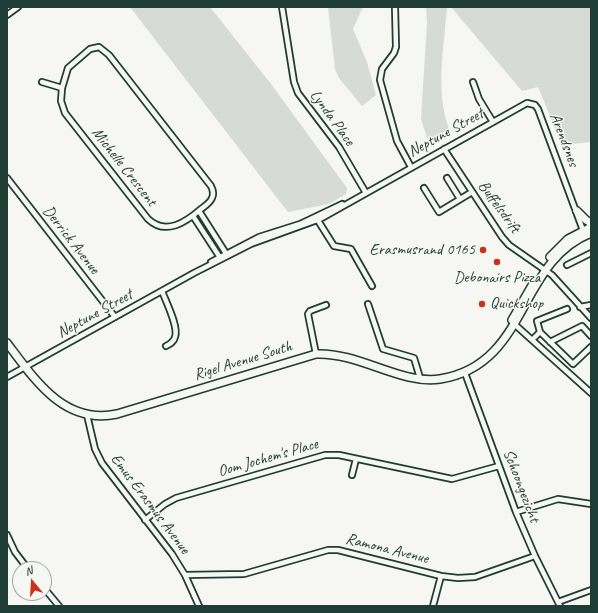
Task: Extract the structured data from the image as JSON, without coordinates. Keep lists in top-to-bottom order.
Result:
{
  "streets": {
    "main road": ["Rigel Avenue South"],
    "street": [
      "Lynda Place",
      "Neptune Street",
      "Arendsnes",
      "Michelle Crescent",
      "Buffelsdrift",
      "Derrick Avenue",
      "Oom Jochem's Place",
      "Schoongezicht",
      "Emus Erasmus Avenue",
      "Ramona Avenue"
    ]
  },
  "crossings": [
    ["Lynda Place", "Neptune Street"],
    ["Neptune Street", "Arendsnes"],
    ["Neptune Street", "Buffelsdrift"],
    ["Neptune Street", "Derrick Avenue"],
    ["Neptune Street", "Rigel Avenue South"],
    ["Arendsnes", "Rigel Avenue South"],
    ["Buffelsdrift", "Rigel Avenue South"],
    ["Rigel Avenue South", "Schoongezicht"],
    ["Rigel Avenue South", "Emus Erasmus Avenue"],
    ["Oom Jochem's Place", "Schoongezicht"],
    ["Oom Jochem's Place", "Emus Erasmus Avenue"],
    ["Schoongezicht", "Ramona Avenue"],
    ["Emus Erasmus Avenue", "Ramona Avenue"]
  ],
  "places": ["Erasmusrand 0165", "Debonairs Pizza", "Quickshop"],
  "north": "top"
}
